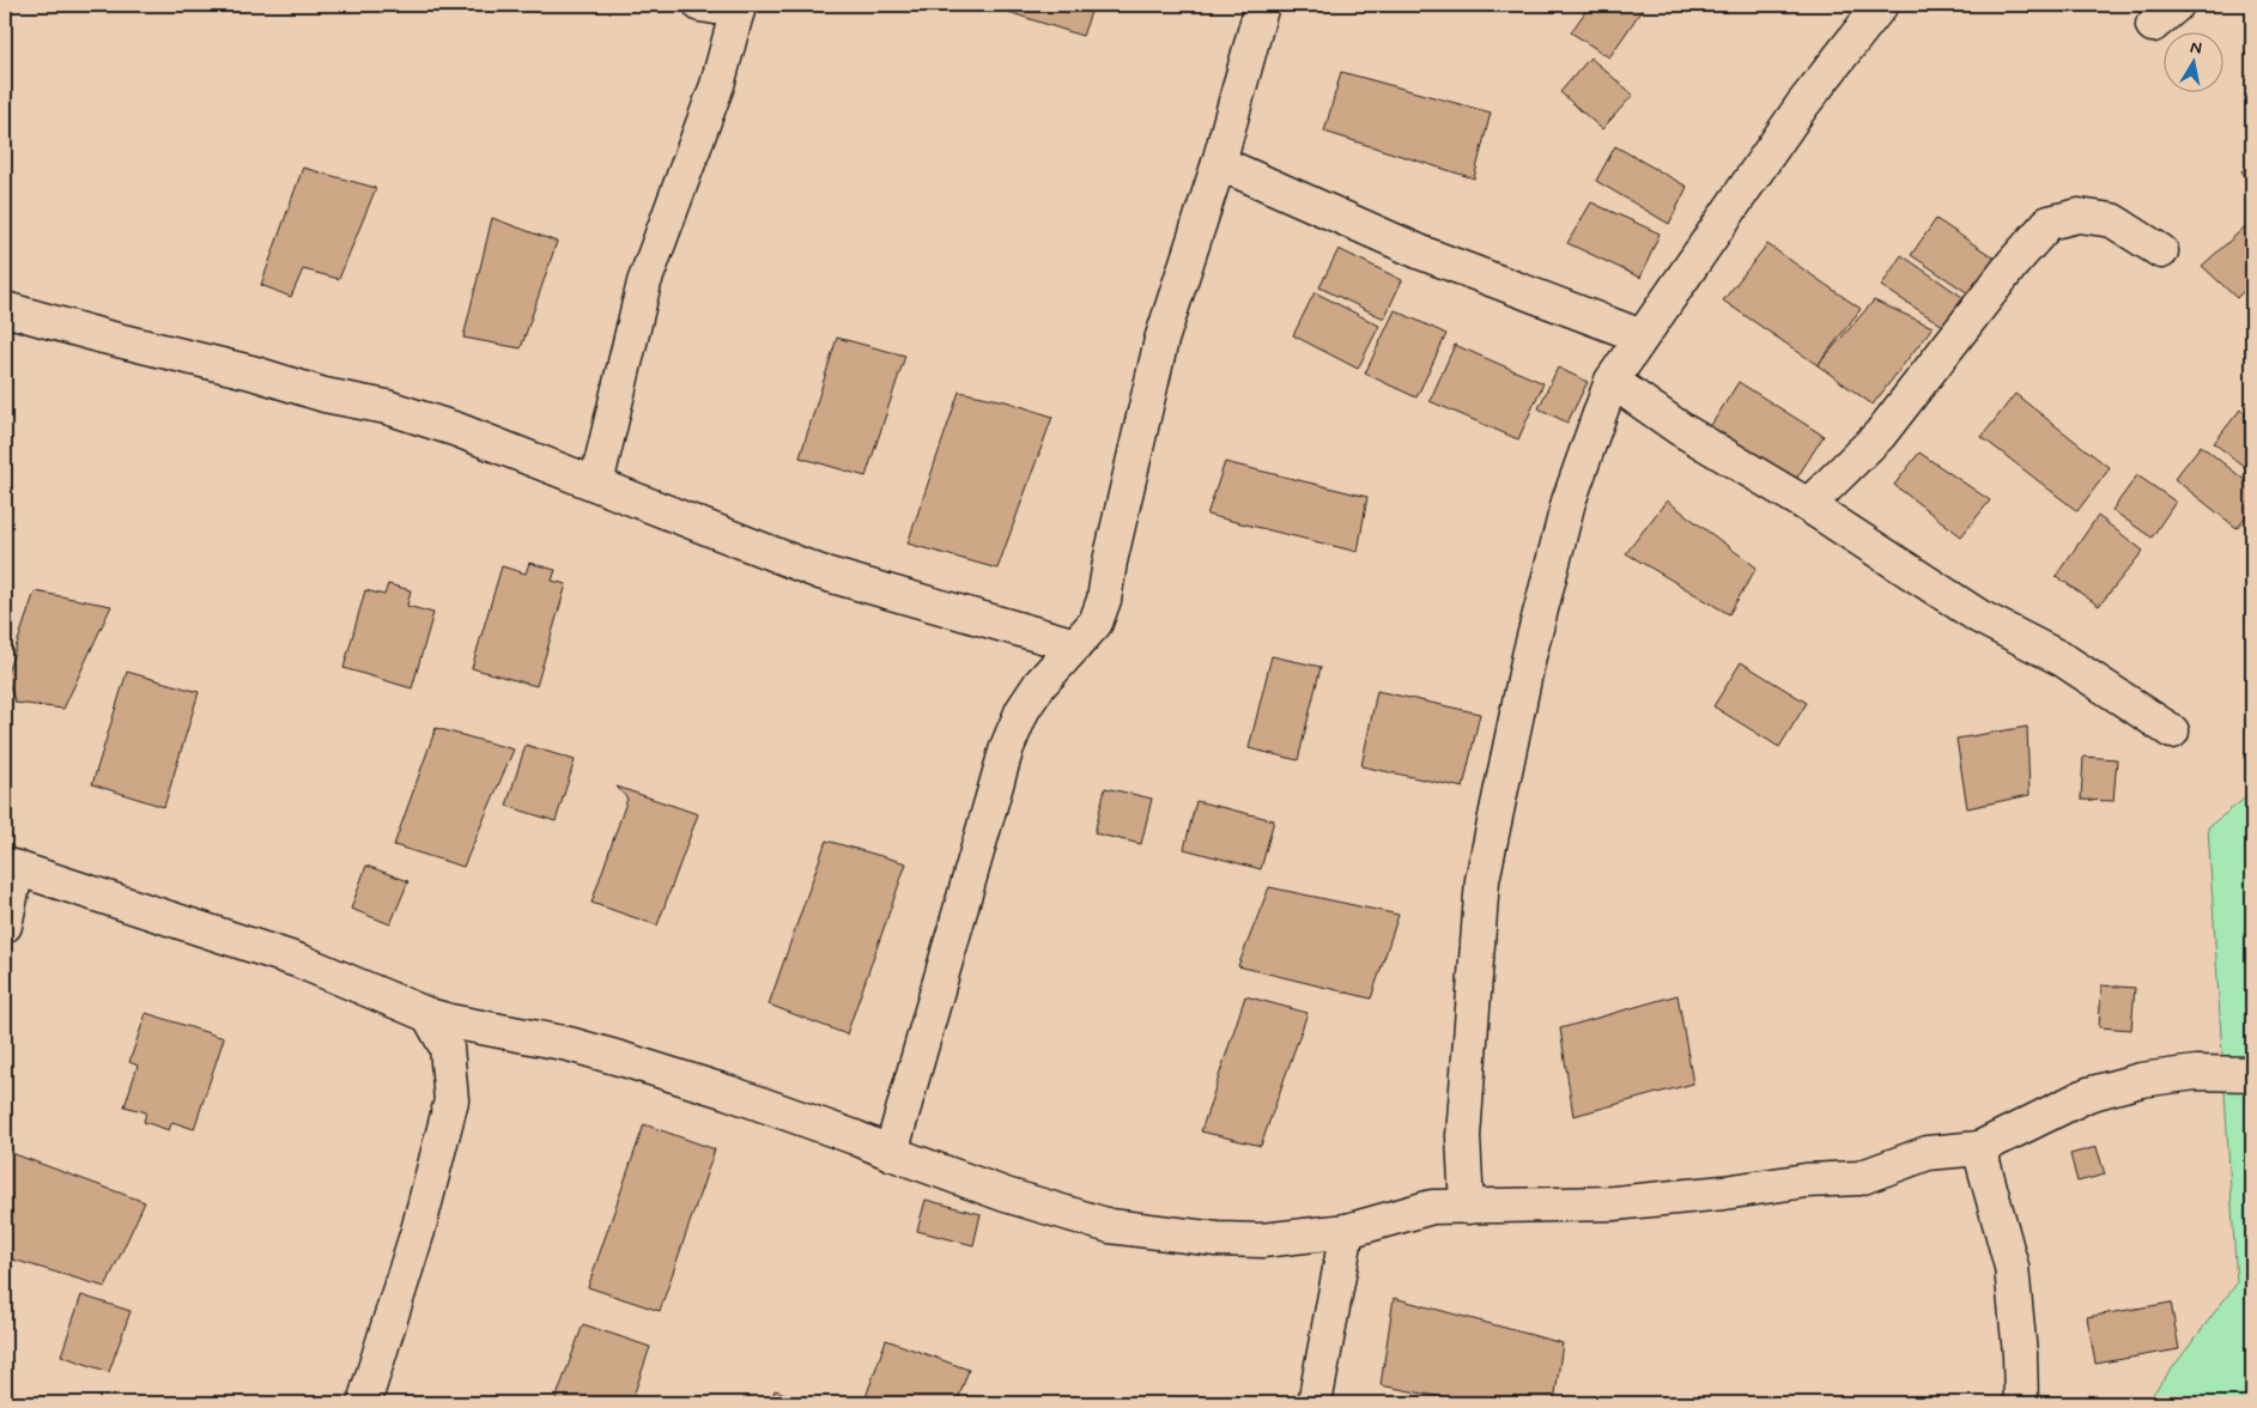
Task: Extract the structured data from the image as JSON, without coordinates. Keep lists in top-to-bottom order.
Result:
{
  "north": "top"
}
